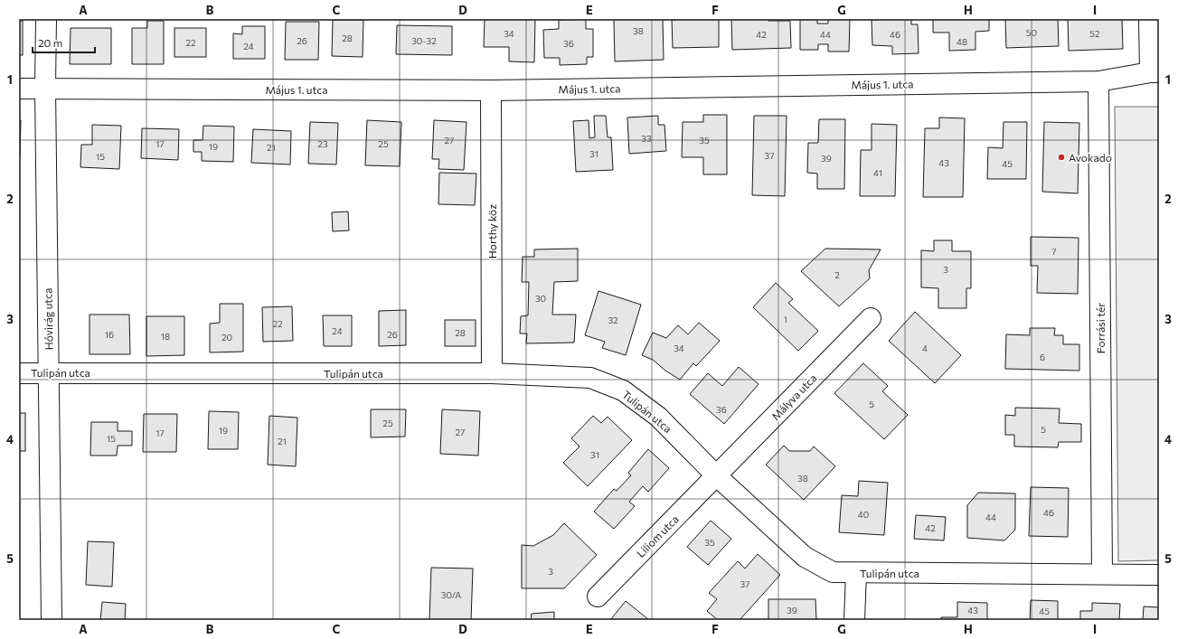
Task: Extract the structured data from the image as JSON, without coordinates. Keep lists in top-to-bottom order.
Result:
{
  "streets": {
    "street": [
      "Május 1. utca",
      "Horthy köz",
      "Hóvirág utca",
      "Forrási tér",
      "Tulipán utca",
      "Mályva utca",
      "Liliom utca"
    ]
  },
  "crossings": [
    ["Május 1. utca", "Horthy köz"],
    ["Május 1. utca", "Hóvirág utca"],
    ["Május 1. utca", "Forrási tér"],
    ["Horthy köz", "Tulipán utca"],
    ["Hóvirág utca", "Tulipán utca"],
    ["Forrási tér", "Tulipán utca"],
    ["Tulipán utca", "Mályva utca"],
    ["Tulipán utca", "Liliom utca"],
    ["Mályva utca", "Liliom utca"]
  ],
  "places": ["Avokado"],
  "house_numbers": [
    "38",
    "50",
    "34",
    "52",
    "42",
    "44",
    "46",
    "28",
    "26",
    "30-32",
    "48",
    "22",
    "36",
    "24",
    "33",
    "27",
    "35",
    "17",
    "23",
    "25",
    "19",
    "21",
    "31",
    "37",
    "15",
    "39",
    "43",
    "45",
    "41",
    "7",
    "3",
    "2",
    "30",
    "1",
    "32",
    "22",
    "24",
    "28",
    "16",
    "26",
    "18",
    "20",
    "34",
    "4",
    "6",
    "5",
    "36",
    "25",
    "5",
    "19",
    "27",
    "17",
    "15",
    "21",
    "31",
    "38",
    "46",
    "40",
    "44",
    "42",
    "35",
    "3",
    "37",
    "30/A",
    "39",
    "43",
    "45"
  ],
  "scale_bar": "20 m",
  "grid": {
    "columns": [
      "A",
      "B",
      "C",
      "D",
      "E",
      "F",
      "G",
      "H",
      "I"
    ],
    "rows": [
      "1",
      "2",
      "3",
      "4",
      "5"
    ]
  }
}
